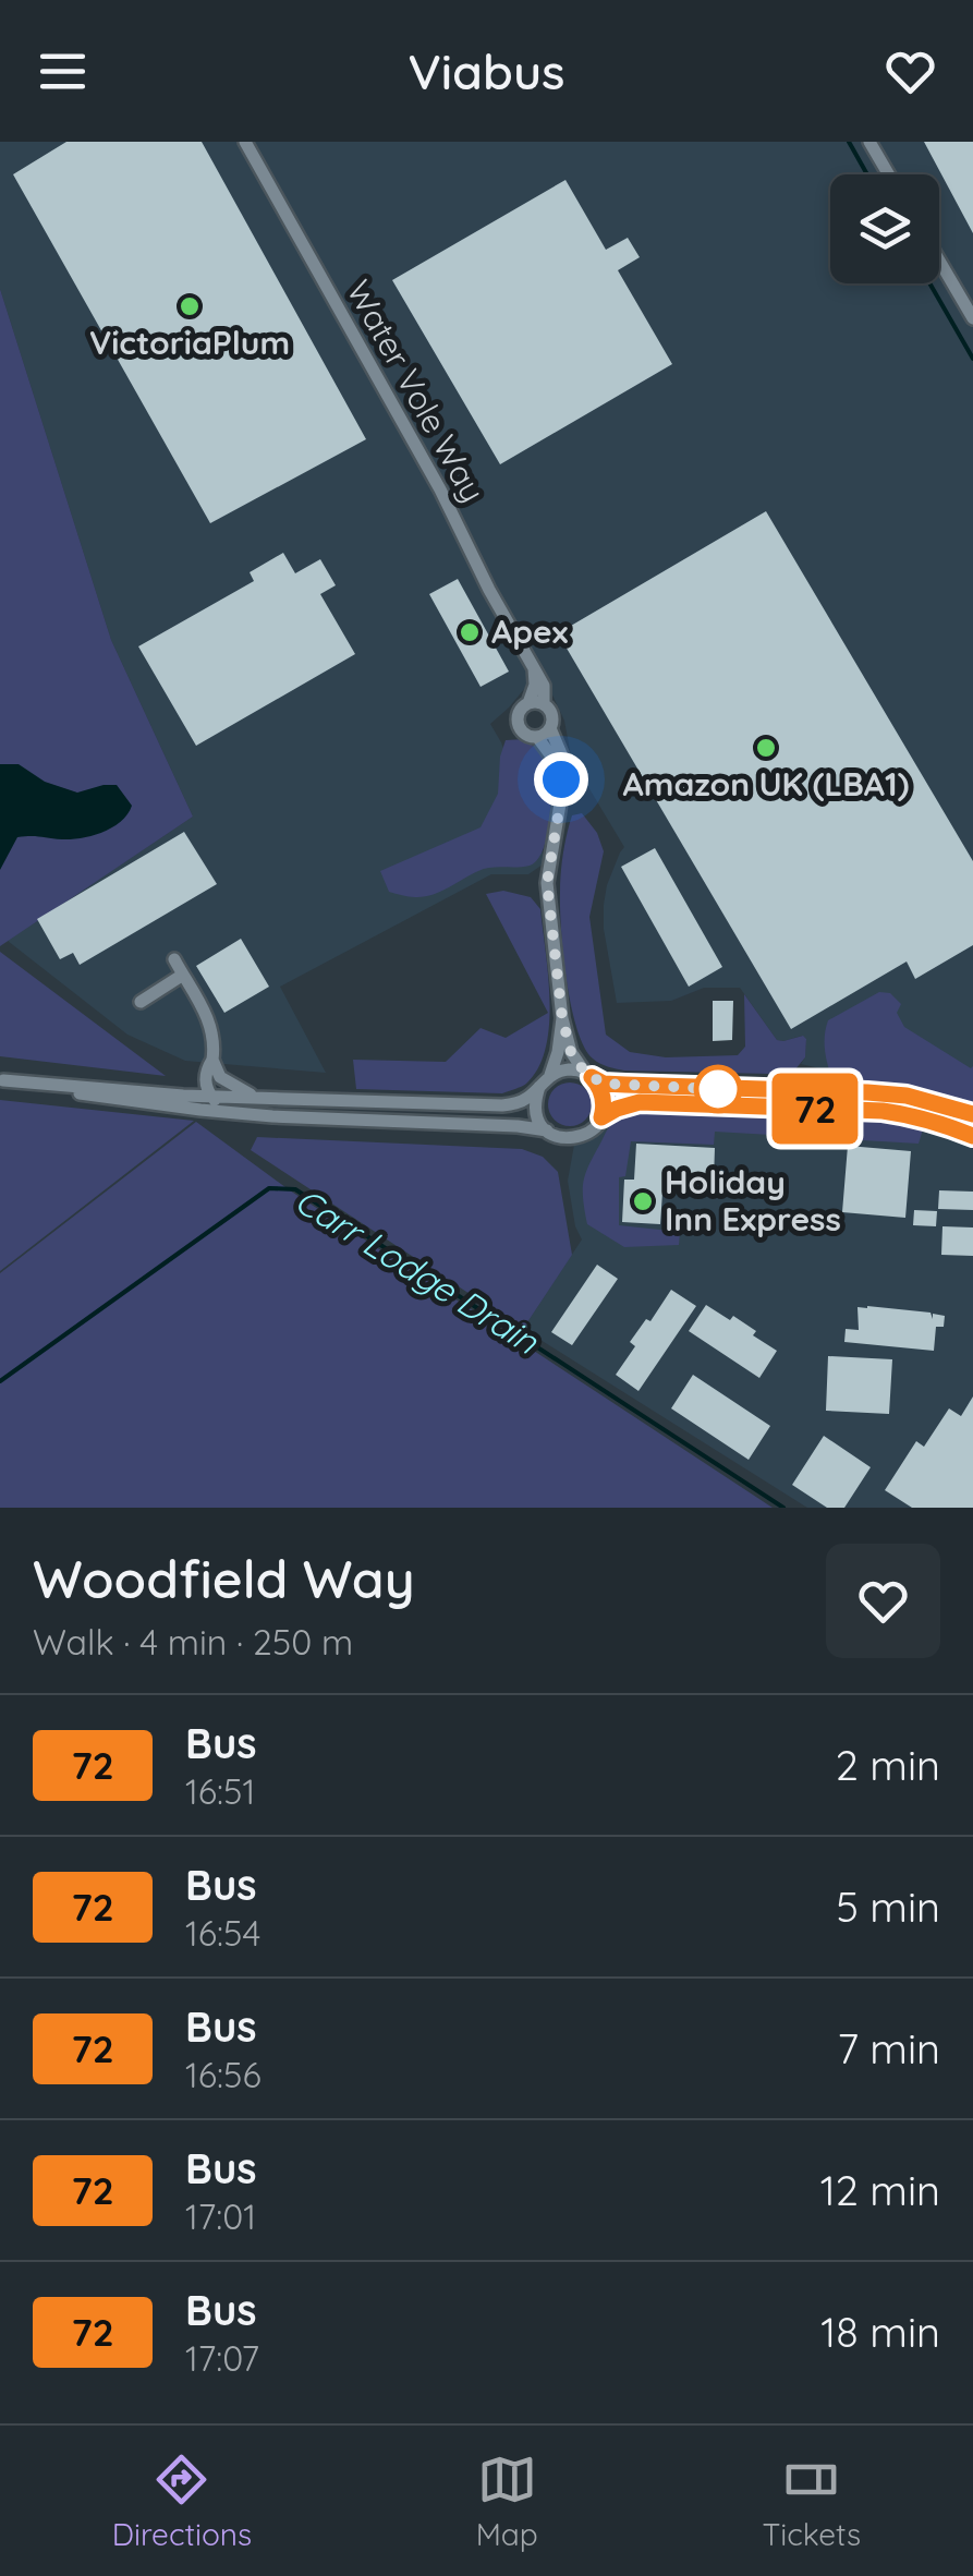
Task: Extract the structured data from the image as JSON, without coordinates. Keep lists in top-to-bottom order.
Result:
{
  "streets": {
    "street": ["Water Vole Way"]
  },
  "water": ["Carr Lodge Drain"],
  "places": [
    "VictoriaPlum",
    "Apex",
    "Amazon UK (LBA1)",
    "Holiday Inn Express"
  ],
  "lines": ["bus line 72"],
  "page": {
    "header": "Viabus",
    "on_map": "72",
    "heading": ["Woodfield Way", "Walk · 4 min · 250 m"],
    "list": [
      {
        "mark": "72",
        "name": "Bus",
        "note": "16:51",
        "value": "2 min"
      },
      {
        "mark": "72",
        "name": "Bus",
        "note": "16:54",
        "value": "5 min"
      },
      {
        "mark": "72",
        "name": "Bus",
        "note": "16:56",
        "value": "7 min"
      },
      {
        "mark": "72",
        "name": "Bus",
        "note": "17:01",
        "value": "12 min"
      },
      {
        "mark": "72",
        "name": "Bus",
        "note": "17:07",
        "value": "18 min"
      }
    ],
    "tabs": ["Directions", "Map", "Tickets"]
  }
}
